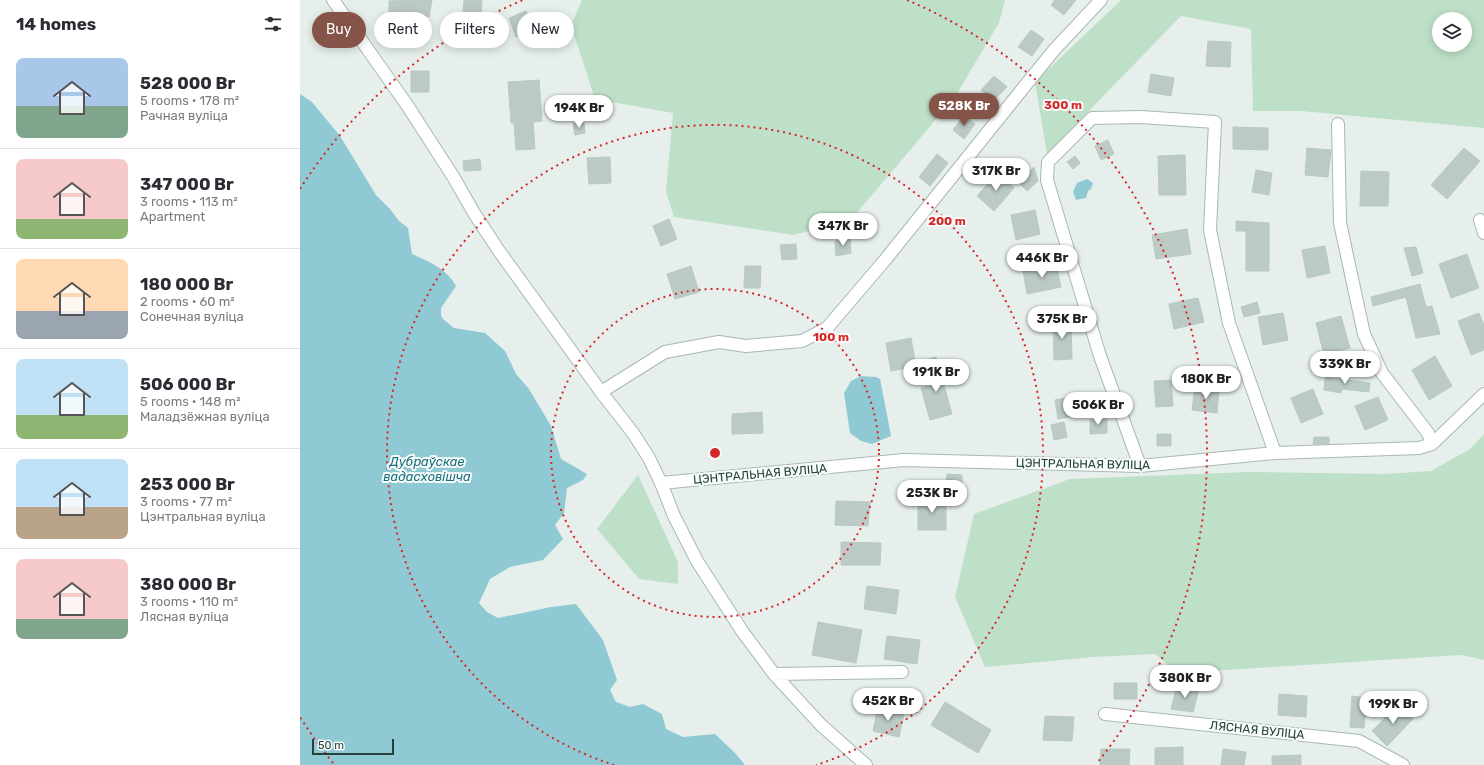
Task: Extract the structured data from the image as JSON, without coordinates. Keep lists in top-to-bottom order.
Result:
{
  "streets": {
    "street": ["ЦЭНТРАЛЬНАЯ ВУЛІЦА", "ЛЯСНАЯ ВУЛІЦА"]
  },
  "water": ["Дубраўскае вадасховішча"],
  "scale_bar": "50 m",
  "page": {
    "heading": "14 homes",
    "chip": [
      "Buy",
      "Rent",
      "Filters",
      "New"
    ],
    "list": [
      {
        "name": "528 000 Br",
        "note": "5 rooms · 178 m² · Рачная вуліца"
      },
      {
        "name": "347 000 Br",
        "note": "3 rooms · 113 m² · Apartment"
      },
      {
        "name": "180 000 Br",
        "note": "2 rooms · 60 m² · Сонечная вуліца"
      },
      {
        "name": "506 000 Br",
        "note": "5 rooms · 148 m² · Маладзёжная вуліца"
      },
      {
        "name": "253 000 Br",
        "note": "3 rooms · 77 m² · Цэнтральная вуліца"
      },
      {
        "name": "380 000 Br",
        "note": "3 rooms · 110 m² · Лясная вуліца"
      }
    ],
    "price": [
      "528K Br",
      "194K Br",
      "317K Br",
      "347K Br",
      "446K Br",
      "375K Br",
      "339K Br",
      "191K Br",
      "180K Br",
      "506K Br",
      "253K Br",
      "380K Br",
      "452K Br",
      "199K Br"
    ],
    "scale": "50 m"
  },
  "rings": ["300 m", "200 m", "100 m"]
}
